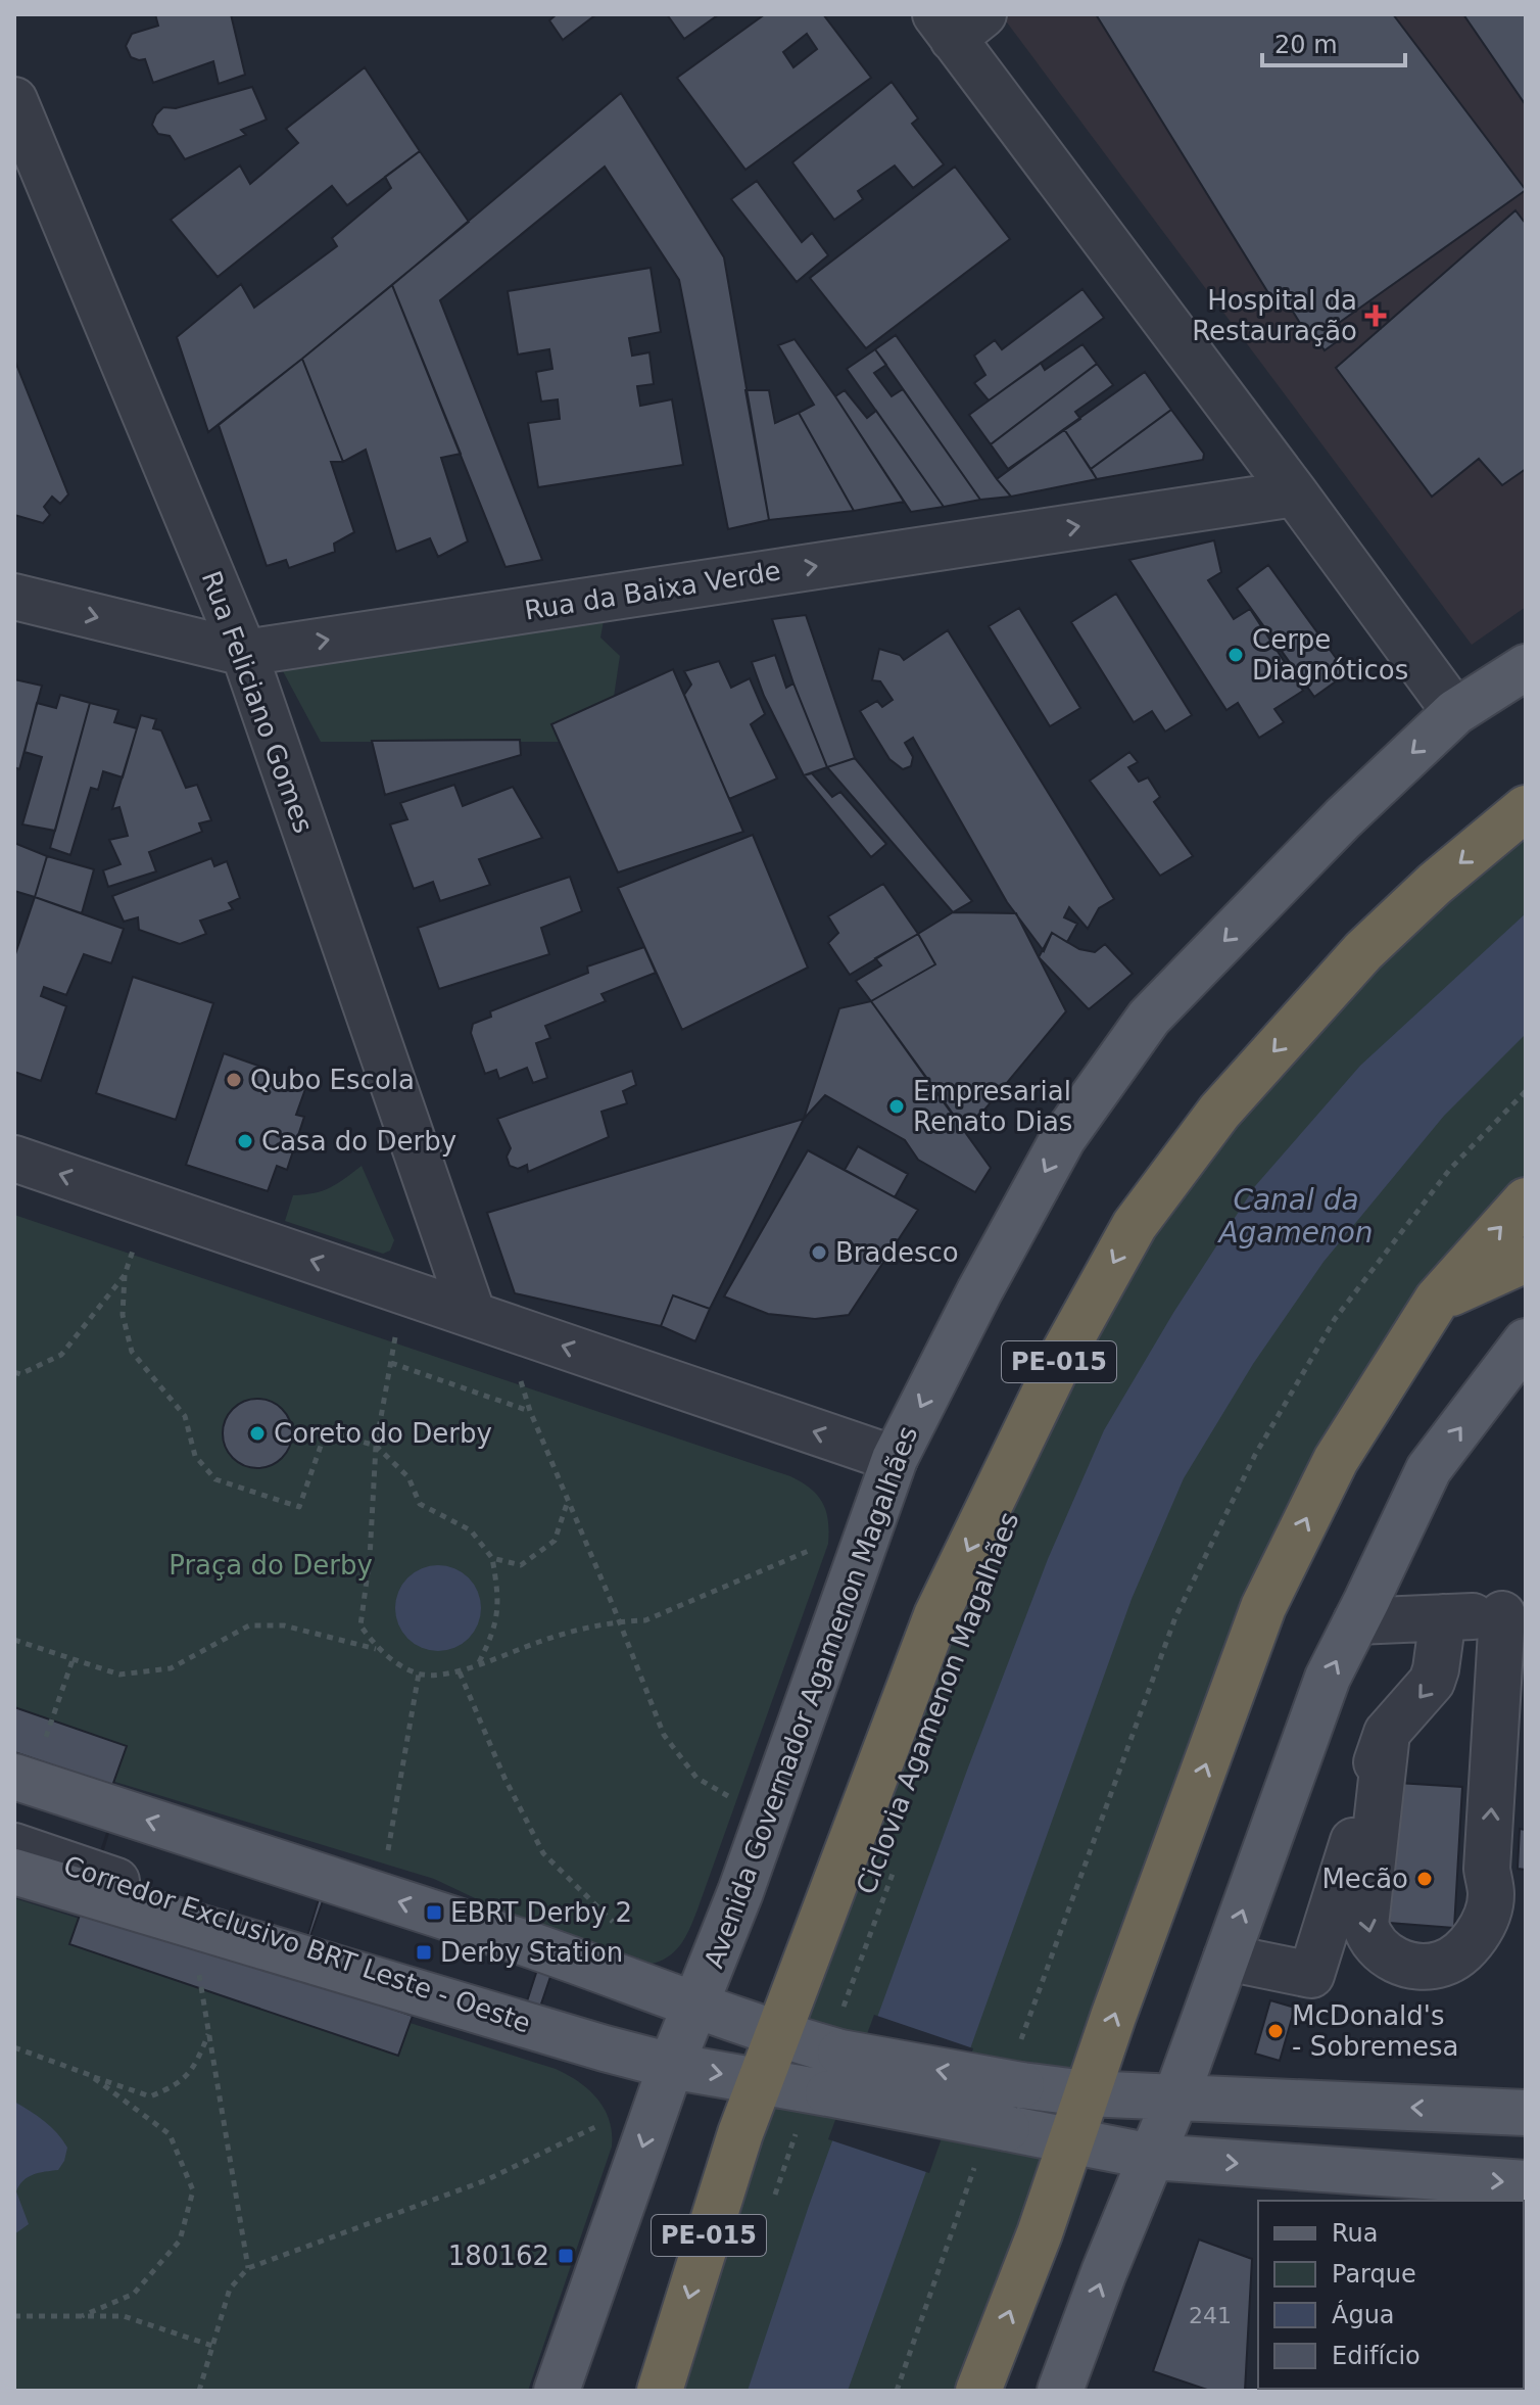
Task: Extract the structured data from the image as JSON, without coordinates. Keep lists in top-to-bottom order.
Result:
{
  "streets": {
    "highway": ["PE-015"],
    "main road": ["Avenida Governador Agamenon Magalhães"],
    "street": ["Rua da Baixa Verde", "Rua Feliciano Gomes", "Corredor Exclusivo BRT Leste - Oeste"],
    "path": ["Ciclovia Agamenon Magalhães"]
  },
  "crossings": [
    ["Rua da Baixa Verde", "Rua Feliciano Gomes"]
  ],
  "one_way": ["Rua da Baixa Verde", "Avenida Governador Agamenon Magalhães"],
  "water": ["Canal da Agamenon"],
  "parks": ["Praça do Derby"],
  "places": {
    "health": ["Hospital da Restauração"],
    "other": [
      "Cerpe Diagnóticos",
      "Qubo Escola",
      "Empresarial Renato Dias",
      "Casa do Derby",
      "Bradesco",
      "Coreto do Derby",
      "Mecão",
      "McDonald's - Sobremesa"
    ],
    "transit": ["EBRT Derby 2", "Derby Station", "180162"]
  },
  "house_numbers": ["241"],
  "legend": [
    "Rua",
    "Parque",
    "Água",
    "Edifício"
  ],
  "scale_bar": "20 m"
}
